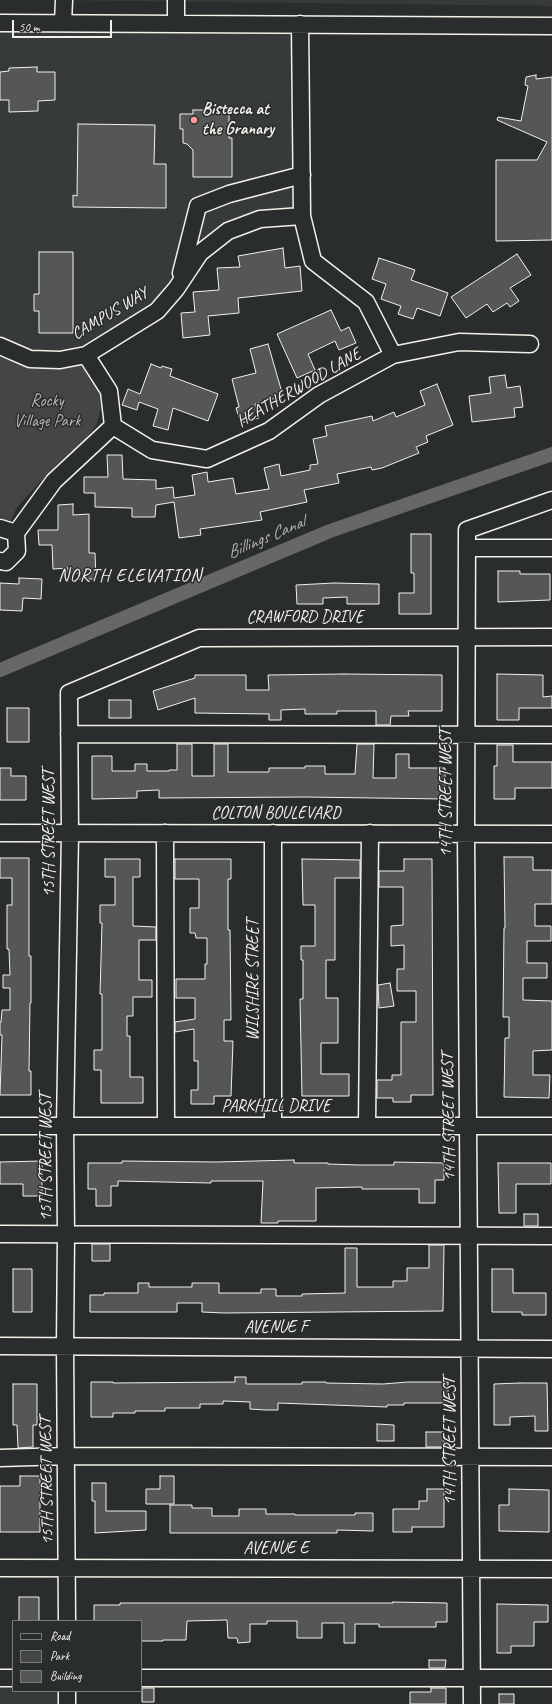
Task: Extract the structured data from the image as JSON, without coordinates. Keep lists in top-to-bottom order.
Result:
{
  "streets": {
    "street": [
      "CAMPUS WAY",
      "HEATHERWOOD LANE",
      "CRAWFORD DRIVE",
      "14TH STREET WEST",
      "COLTON BOULEVARD",
      "15TH STREET WEST",
      "WILSHIRE STREET",
      "PARKHILL DRIVE",
      "AVENUE F",
      "AVENUE E"
    ]
  },
  "crossings": [
    ["CRAWFORD DRIVE", "14TH STREET WEST"],
    ["CRAWFORD DRIVE", "15TH STREET WEST"],
    ["14TH STREET WEST", "COLTON BOULEVARD"],
    ["14TH STREET WEST", "PARKHILL DRIVE"],
    ["14TH STREET WEST", "AVENUE F"],
    ["14TH STREET WEST", "AVENUE E"],
    ["COLTON BOULEVARD", "15TH STREET WEST"],
    ["COLTON BOULEVARD", "WILSHIRE STREET"],
    ["15TH STREET WEST", "PARKHILL DRIVE"],
    ["15TH STREET WEST", "AVENUE F"],
    ["15TH STREET WEST", "AVENUE E"],
    ["WILSHIRE STREET", "PARKHILL DRIVE"]
  ],
  "districts": ["NORTH ELEVATION"],
  "water": ["Billings Canal"],
  "parks": ["Rocky Village Park"],
  "places": ["Bistecca at the Granary"],
  "legend": ["Road", "Park", "Building"],
  "scale_bar": "50 m"
}
